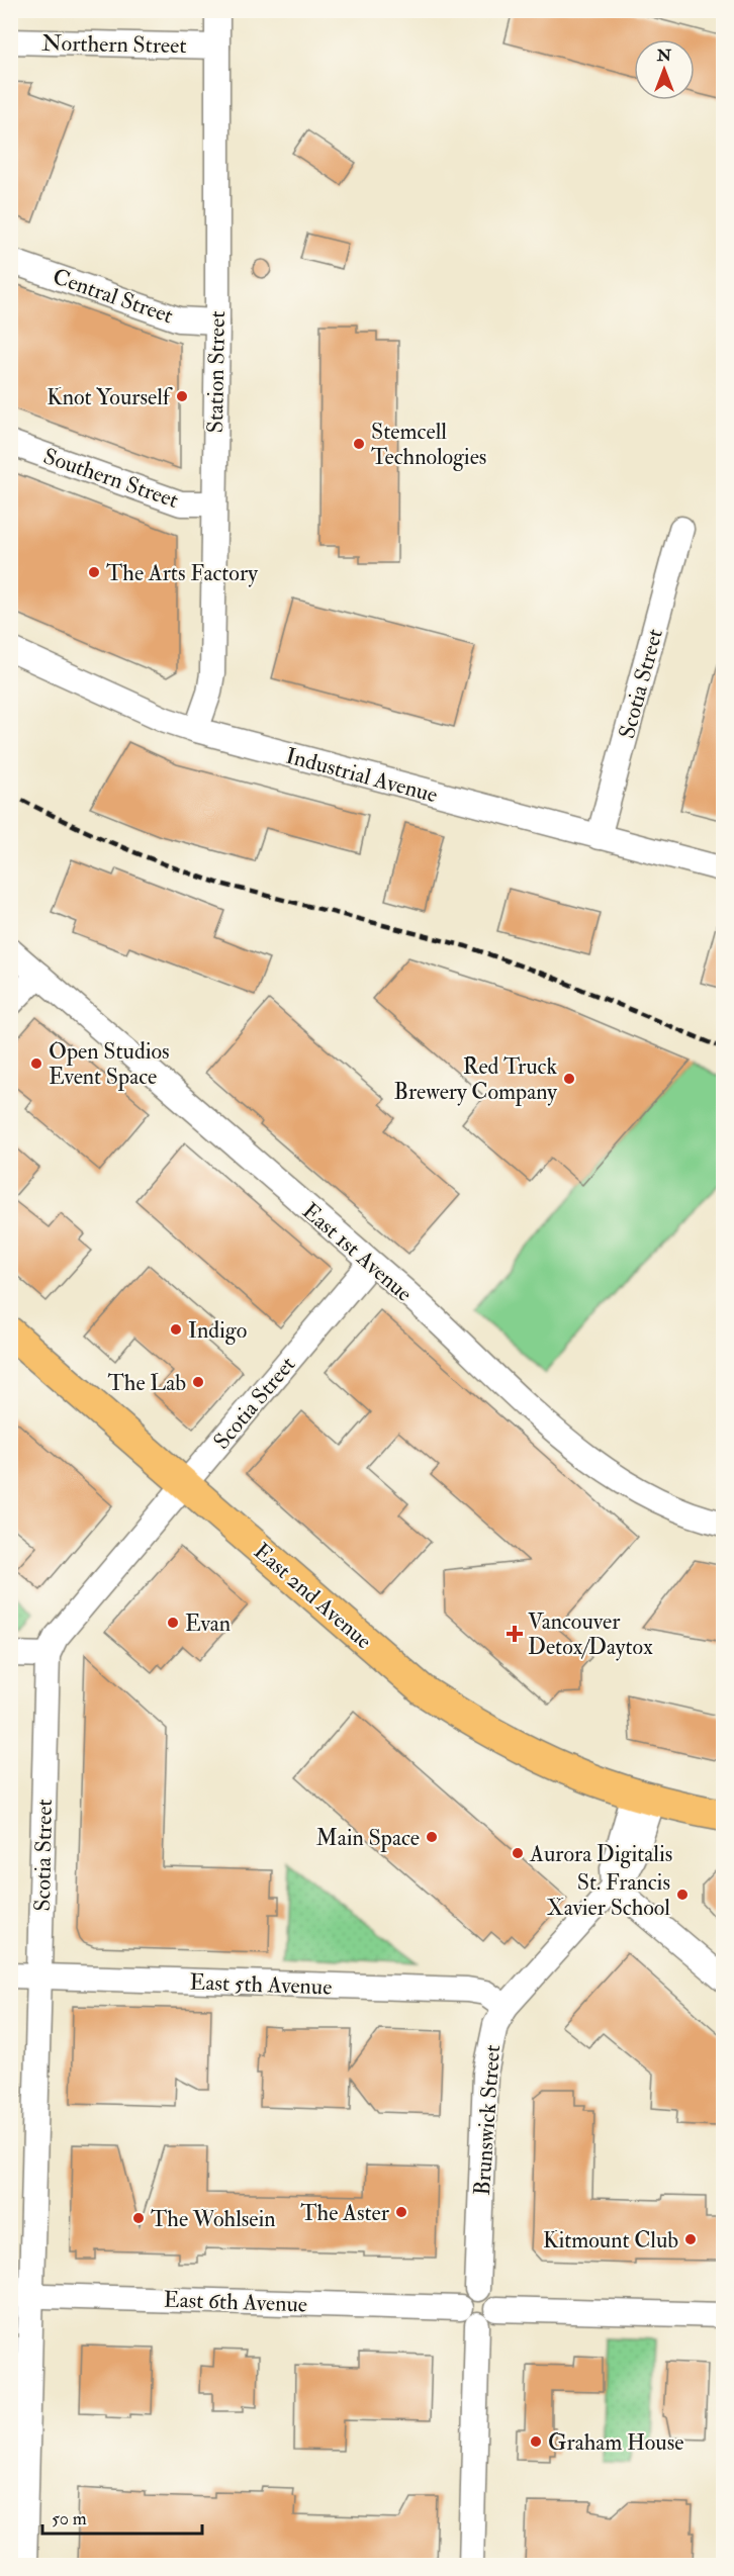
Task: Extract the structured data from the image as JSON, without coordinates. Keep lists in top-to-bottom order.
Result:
{
  "streets": {
    "main road": ["East 2nd Avenue"],
    "street": [
      "Northern Street",
      "Central Street",
      "Station Street",
      "Southern Street",
      "Scotia Street",
      "Industrial Avenue",
      "East 1st Avenue",
      "East 5th Avenue",
      "Brunswick Street",
      "East 6th Avenue"
    ]
  },
  "crossings": [
    ["Northern Street", "Station Street"],
    ["Central Street", "Station Street"],
    ["Station Street", "Southern Street"],
    ["Station Street", "Industrial Avenue"],
    ["Scotia Street", "Industrial Avenue"],
    ["Scotia Street", "East 1st Avenue"],
    ["Scotia Street", "East 2nd Avenue"],
    ["Scotia Street", "East 5th Avenue"],
    ["Scotia Street", "East 6th Avenue"],
    ["East 5th Avenue", "Brunswick Street"],
    ["Brunswick Street", "East 6th Avenue"]
  ],
  "places": {
    "other": [
      "Knot Yourself",
      "Stemcell Technologies",
      "The Arts Factory",
      "Open Studios Event Space",
      "Red Truck Brewery Company",
      "Indigo",
      "The Lab",
      "Evan",
      "Main Space",
      "Aurora Digitalis",
      "St. Francis Xavier School",
      "The Aster",
      "The Wohlsein",
      "Kitmount Club",
      "Graham House"
    ],
    "health": ["Vancouver Detox/Daytox"]
  },
  "scale_bar": "50 m",
  "north": "top"
}
